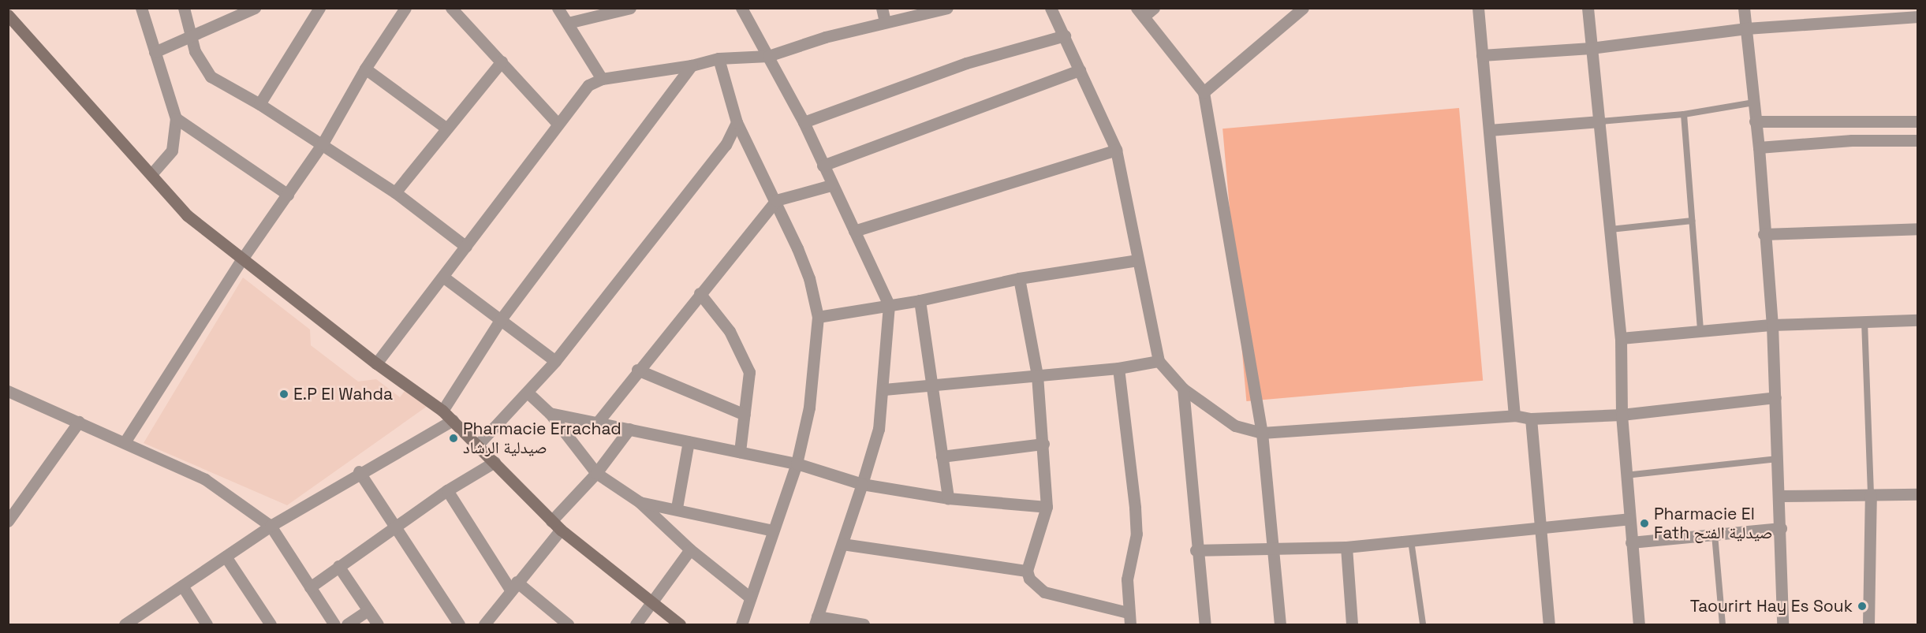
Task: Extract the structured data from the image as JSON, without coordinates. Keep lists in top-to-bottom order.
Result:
{
  "places": [
    "E.P El Wahda",
    "Pharmacie Errachad صيدلية الرشاد",
    "Pharmacie El Fath صيدلية الفتح",
    "Taourirt Hay Es Souk"
  ]
}
